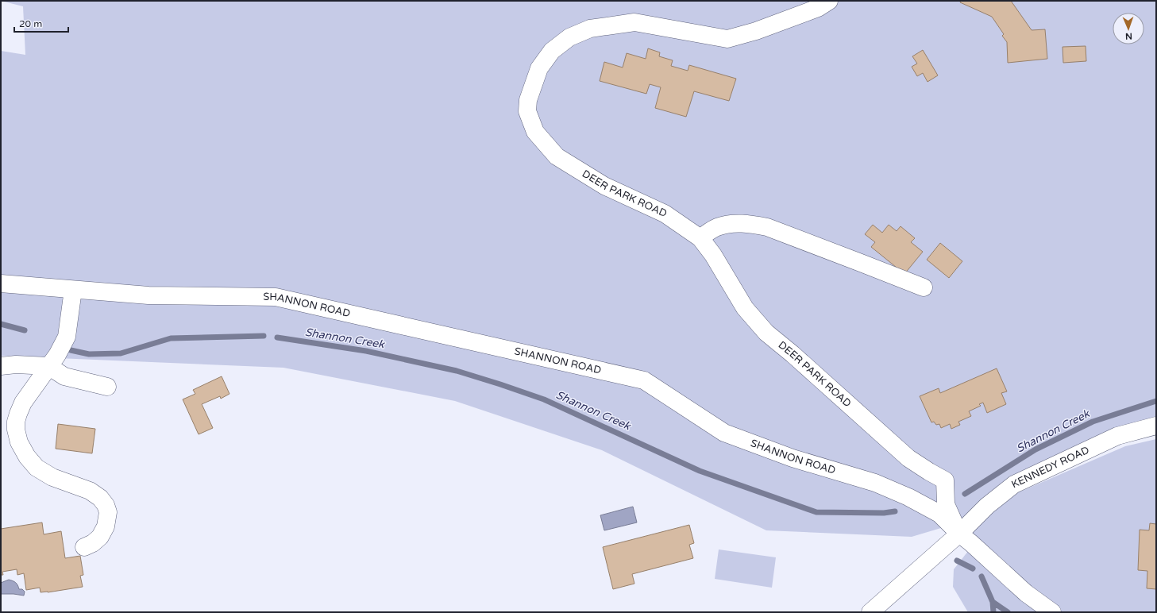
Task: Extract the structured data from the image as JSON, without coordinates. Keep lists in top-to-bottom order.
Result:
{
  "streets": {
    "street": ["DEER PARK ROAD", "SHANNON ROAD", "KENNEDY ROAD"]
  },
  "crossings": [
    ["DEER PARK ROAD", "SHANNON ROAD"],
    ["DEER PARK ROAD", "KENNEDY ROAD"],
    ["SHANNON ROAD", "KENNEDY ROAD"]
  ],
  "water": ["Shannon Creek"],
  "scale_bar": "20 m",
  "north": "bottom"
}
